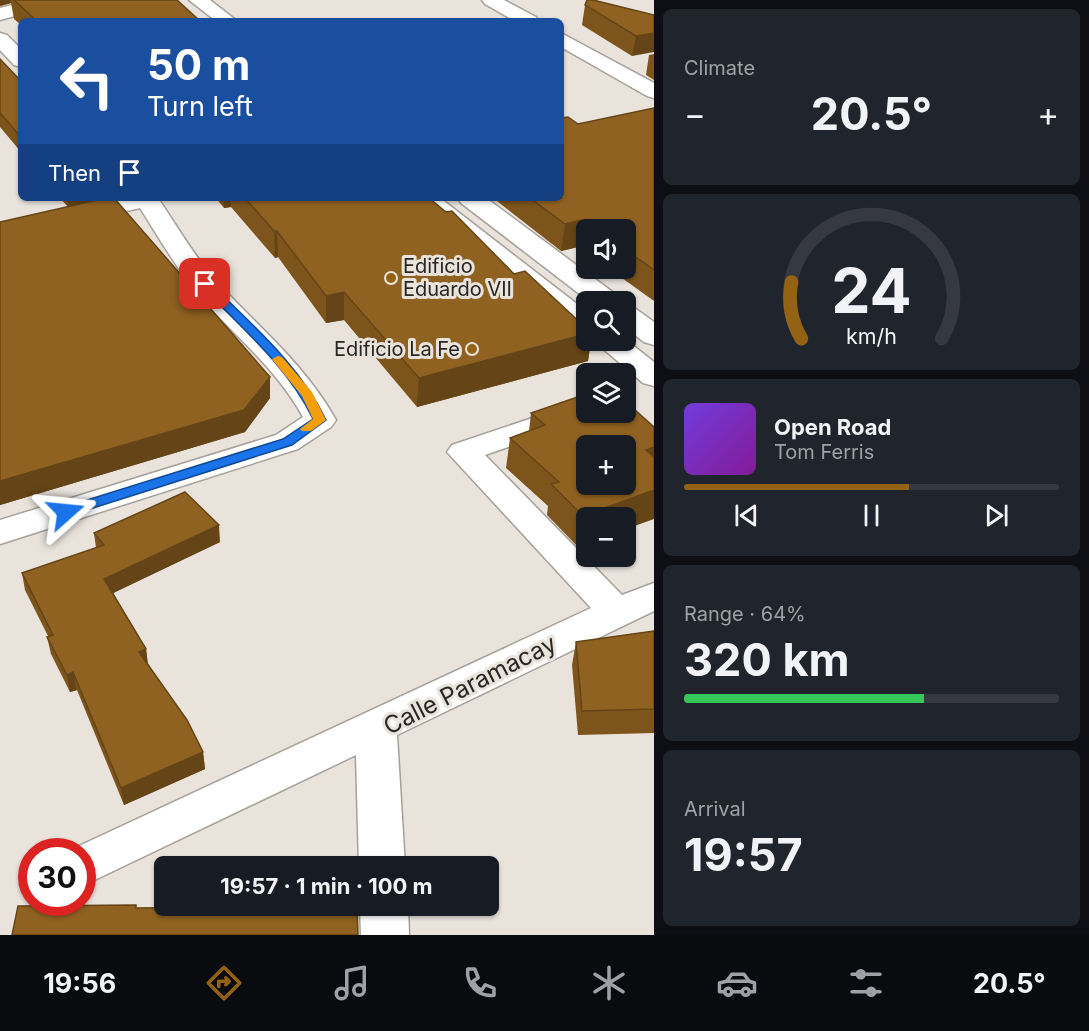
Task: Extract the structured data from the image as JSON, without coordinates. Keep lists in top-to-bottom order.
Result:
{
  "streets": {
    "street": ["Calle Paramacay"]
  },
  "places": ["Edificio Eduardo VII", "Edificio La Fe"],
  "page": {
    "tile": [
      "Climate",
      ["Range · 64%", "320 km"],
      ["Arrival", "19:57"]
    ],
    "turn": ["50 m", "Turn left"],
    "heat": ["−", "20.5°", "+"],
    "then": "Then",
    "map_buttons": ["+", "−"],
    "song": ["Open Road", "Tom Ferris"],
    "limit": "30",
    "trip": "19:57 · 1 min · 100 m",
    "tabs": ["19:56", "20.5°"],
    "gauge": ["24", "km/h"]
  }
}
